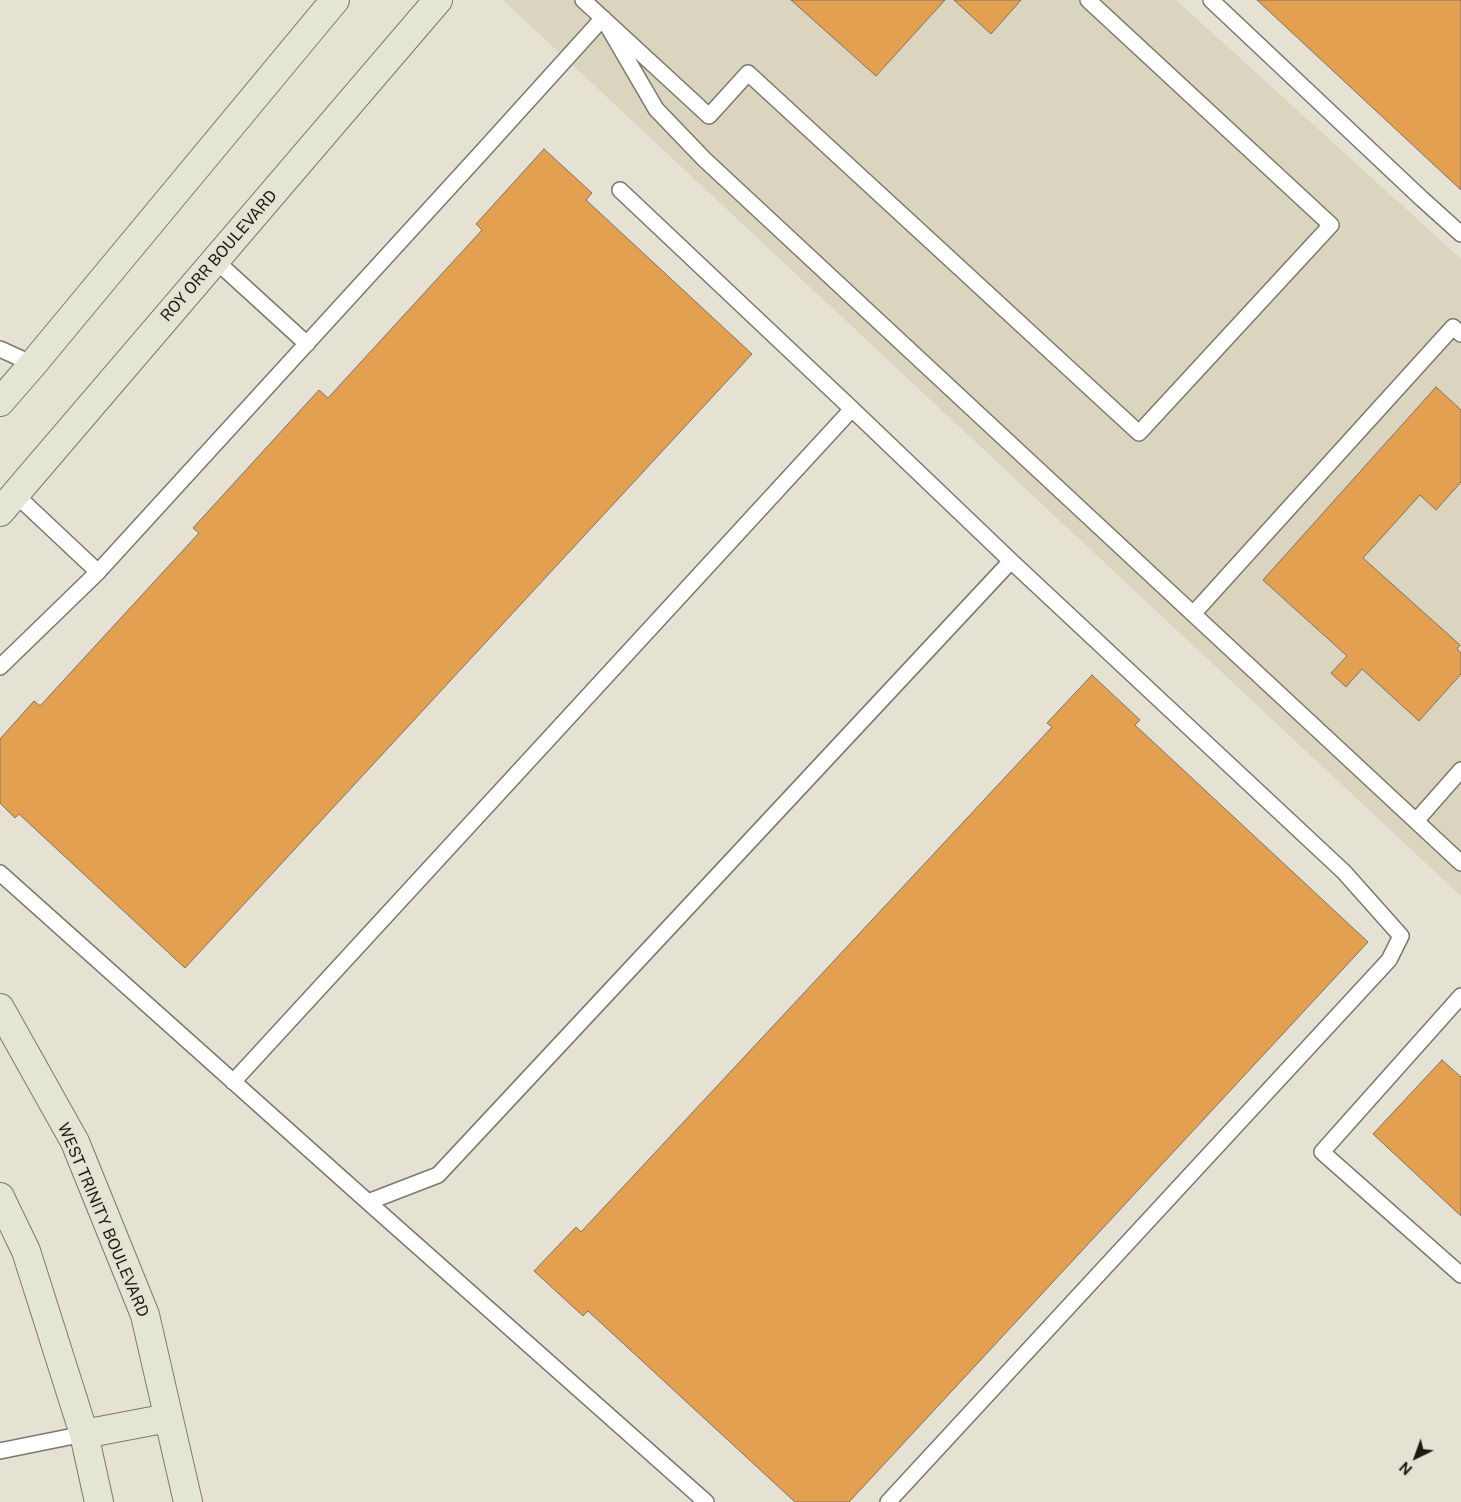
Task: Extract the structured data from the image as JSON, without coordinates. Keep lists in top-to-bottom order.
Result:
{
  "streets": {
    "main road": ["ROY ORR BOULEVARD", "WEST TRINITY BOULEVARD"]
  },
  "north": "bottom left"
}
